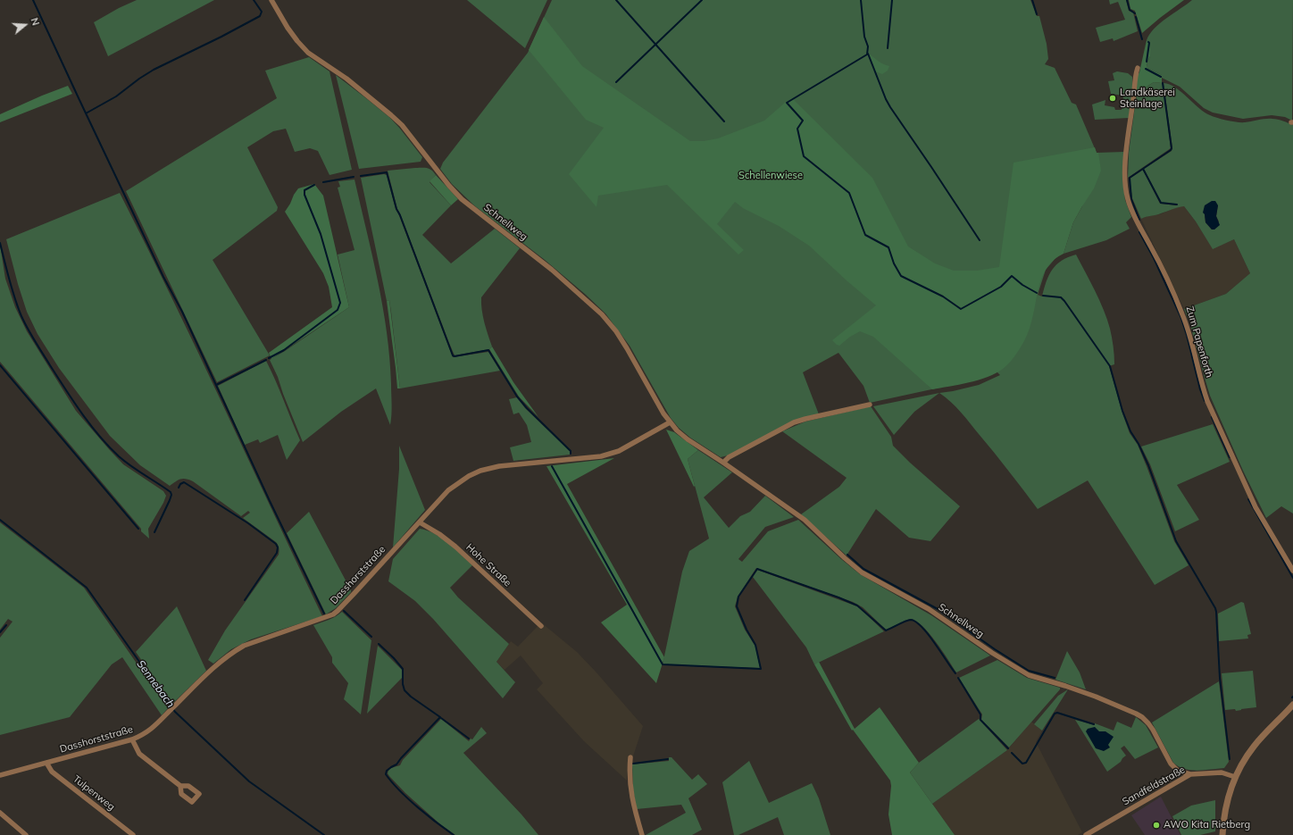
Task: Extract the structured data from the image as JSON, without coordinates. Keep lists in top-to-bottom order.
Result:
{
  "streets": {
    "street": [
      "Schnellweg",
      "Zum Papenforth",
      "Hohe Straße",
      "Dasshorststraße",
      "Sandfeldstraße",
      "Tulpenweg"
    ]
  },
  "crossings": [
    ["Schnellweg", "Dasshorststraße"],
    ["Schnellweg", "Sandfeldstraße"],
    ["Hohe Straße", "Dasshorststraße"],
    ["Dasshorststraße", "Tulpenweg"]
  ],
  "water": ["Sennebach"],
  "parks": ["Schellenwiese"],
  "places": ["Landkäserei Steinlage", "AWO Kita Rietberg"],
  "north": "right"
}
